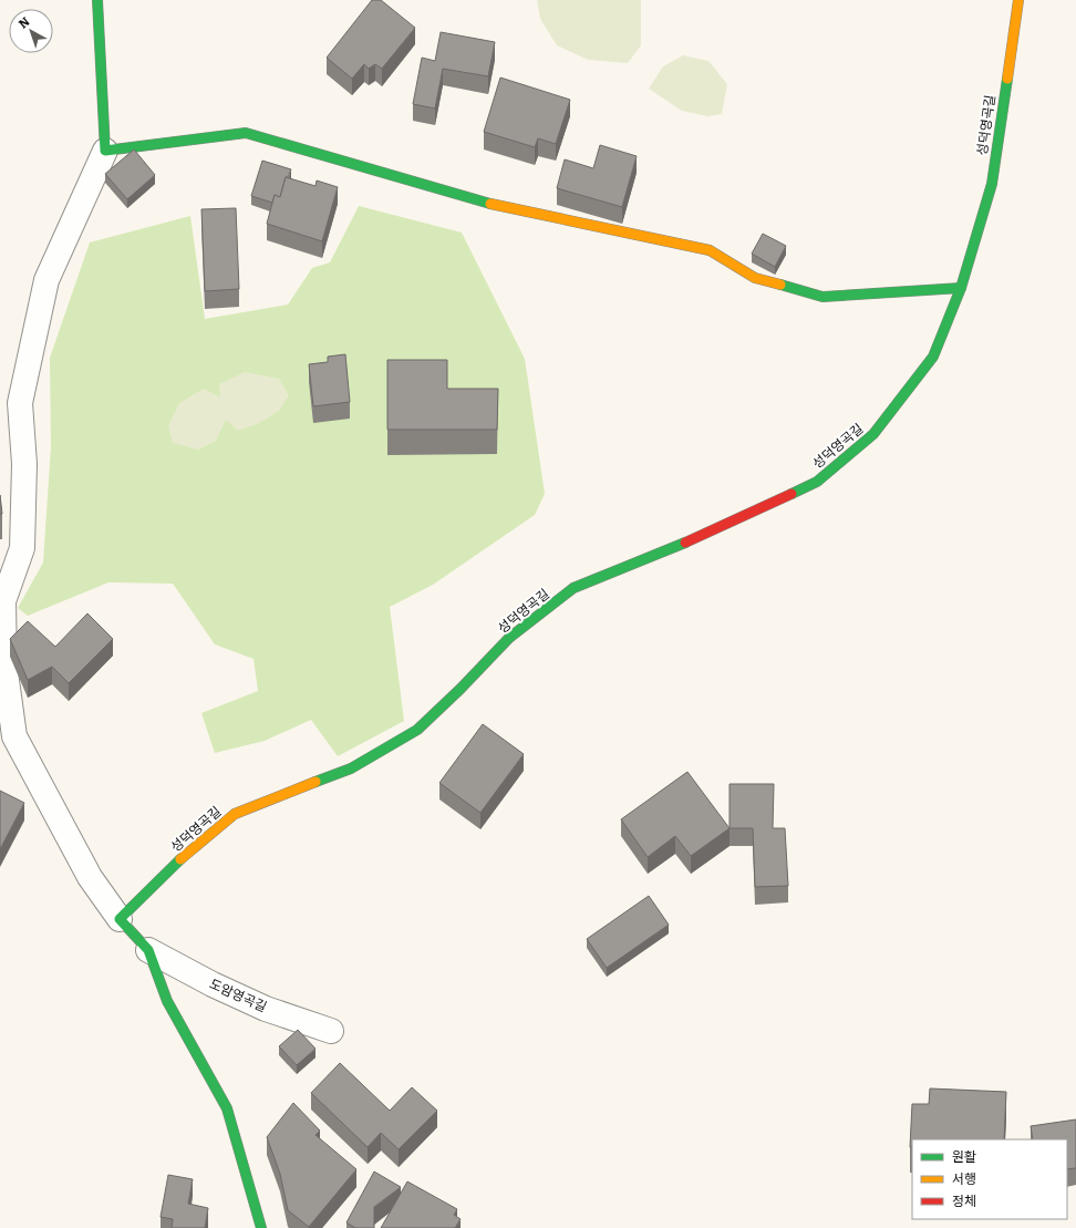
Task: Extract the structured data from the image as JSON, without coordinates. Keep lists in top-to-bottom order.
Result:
{
  "streets": {
    "main road": ["성덕영곡길"],
    "street": ["도암영곡길"]
  },
  "legend": ["원활", "서행", "정체"],
  "north": "top left"
}
